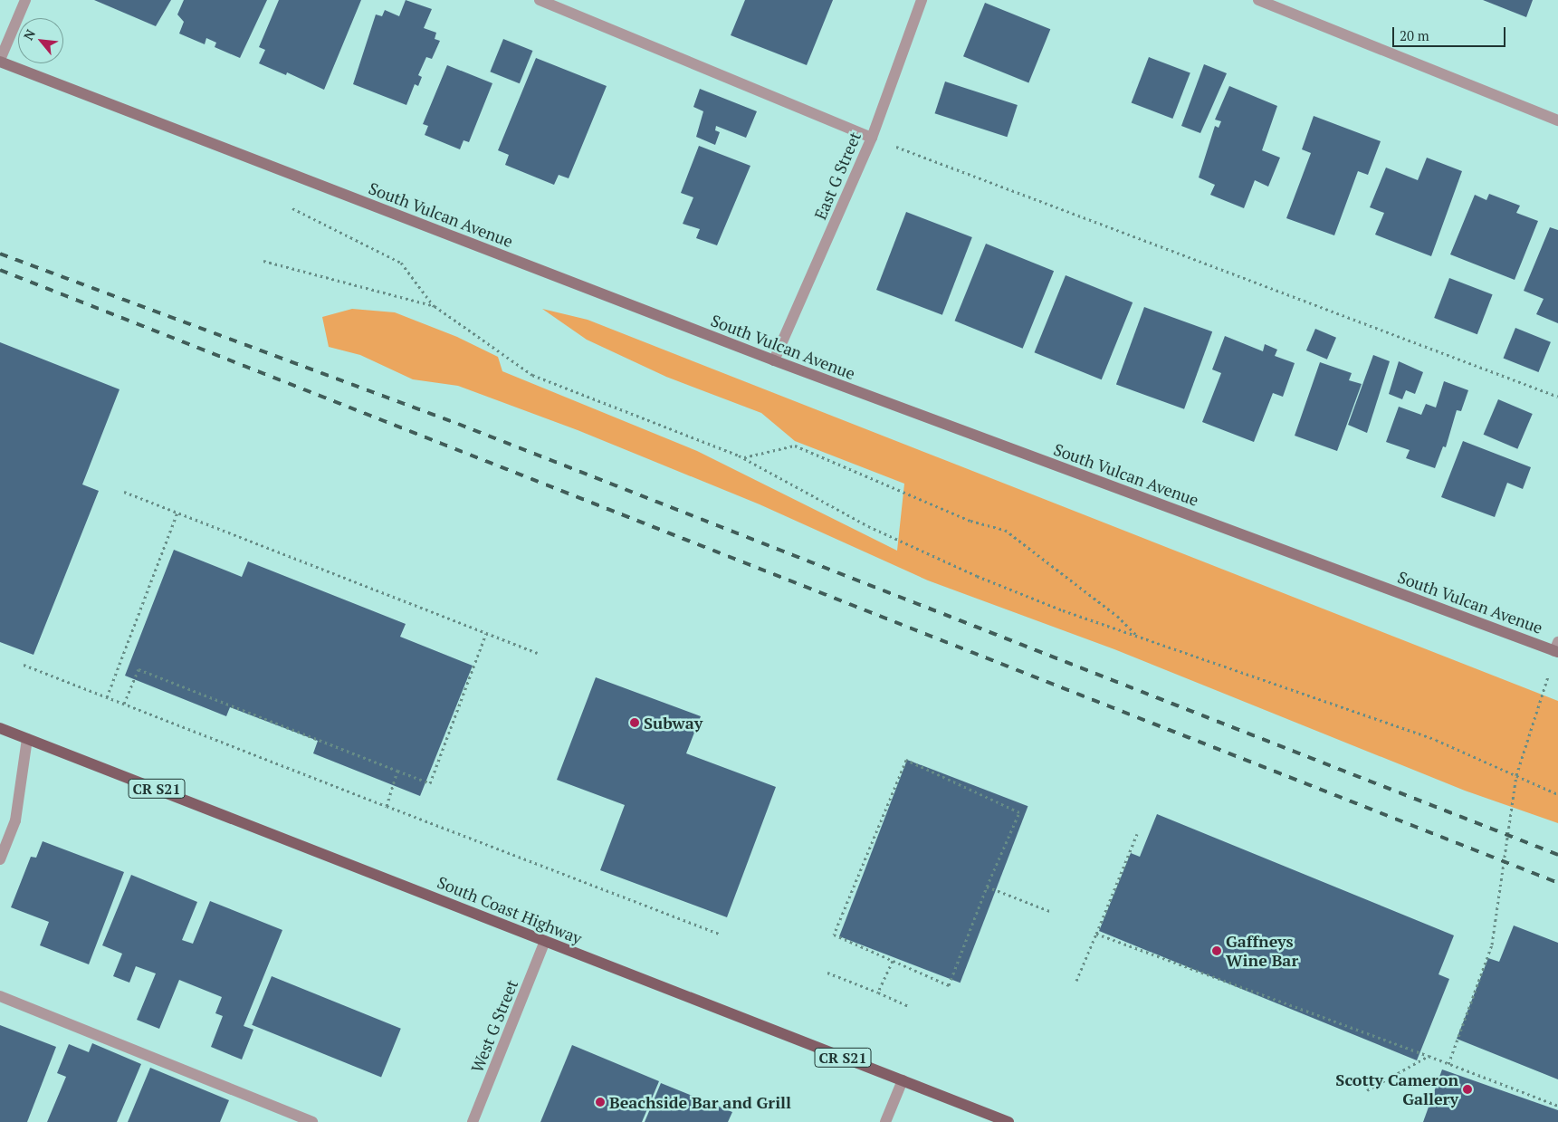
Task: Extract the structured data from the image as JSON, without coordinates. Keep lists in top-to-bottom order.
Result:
{
  "streets": {
    "main road": ["South Vulcan Avenue", "CR S21", "South Coast Highway"],
    "street": ["East G Street", "West G Street"]
  },
  "crossings": [
    ["East G Street", "South Vulcan Avenue"],
    ["South Coast Highway", "West G Street"]
  ],
  "places": [
    "Subway",
    "Gaffneys Wine Bar",
    "Scotty Cameron Gallery",
    "Beachside Bar and Grill"
  ],
  "scale_bar": "20 m",
  "north": "top left"
}
